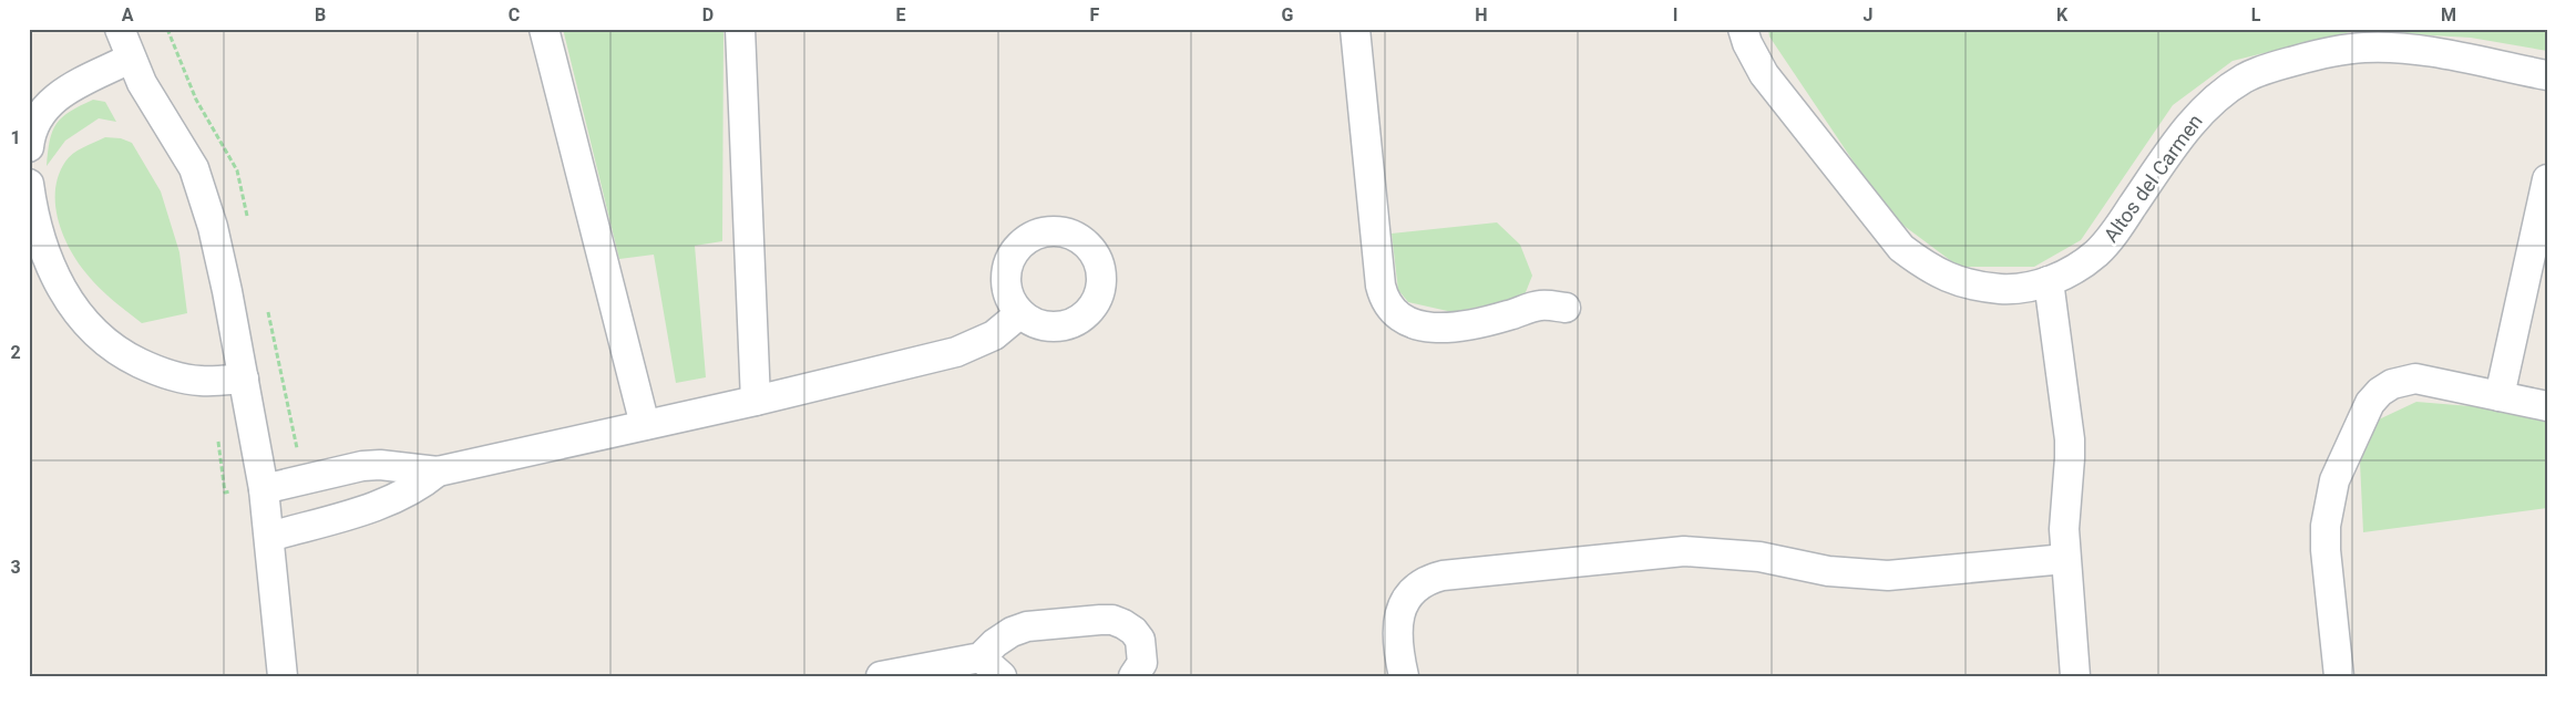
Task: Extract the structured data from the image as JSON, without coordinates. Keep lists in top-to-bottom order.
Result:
{
  "streets": {
    "street": ["Altos del Carmen"]
  },
  "grid": {
    "columns": [
      "A",
      "B",
      "C",
      "D",
      "E",
      "F",
      "G",
      "H",
      "I",
      "J",
      "K",
      "L",
      "M"
    ],
    "rows": ["1", "2", "3"]
  }
}
